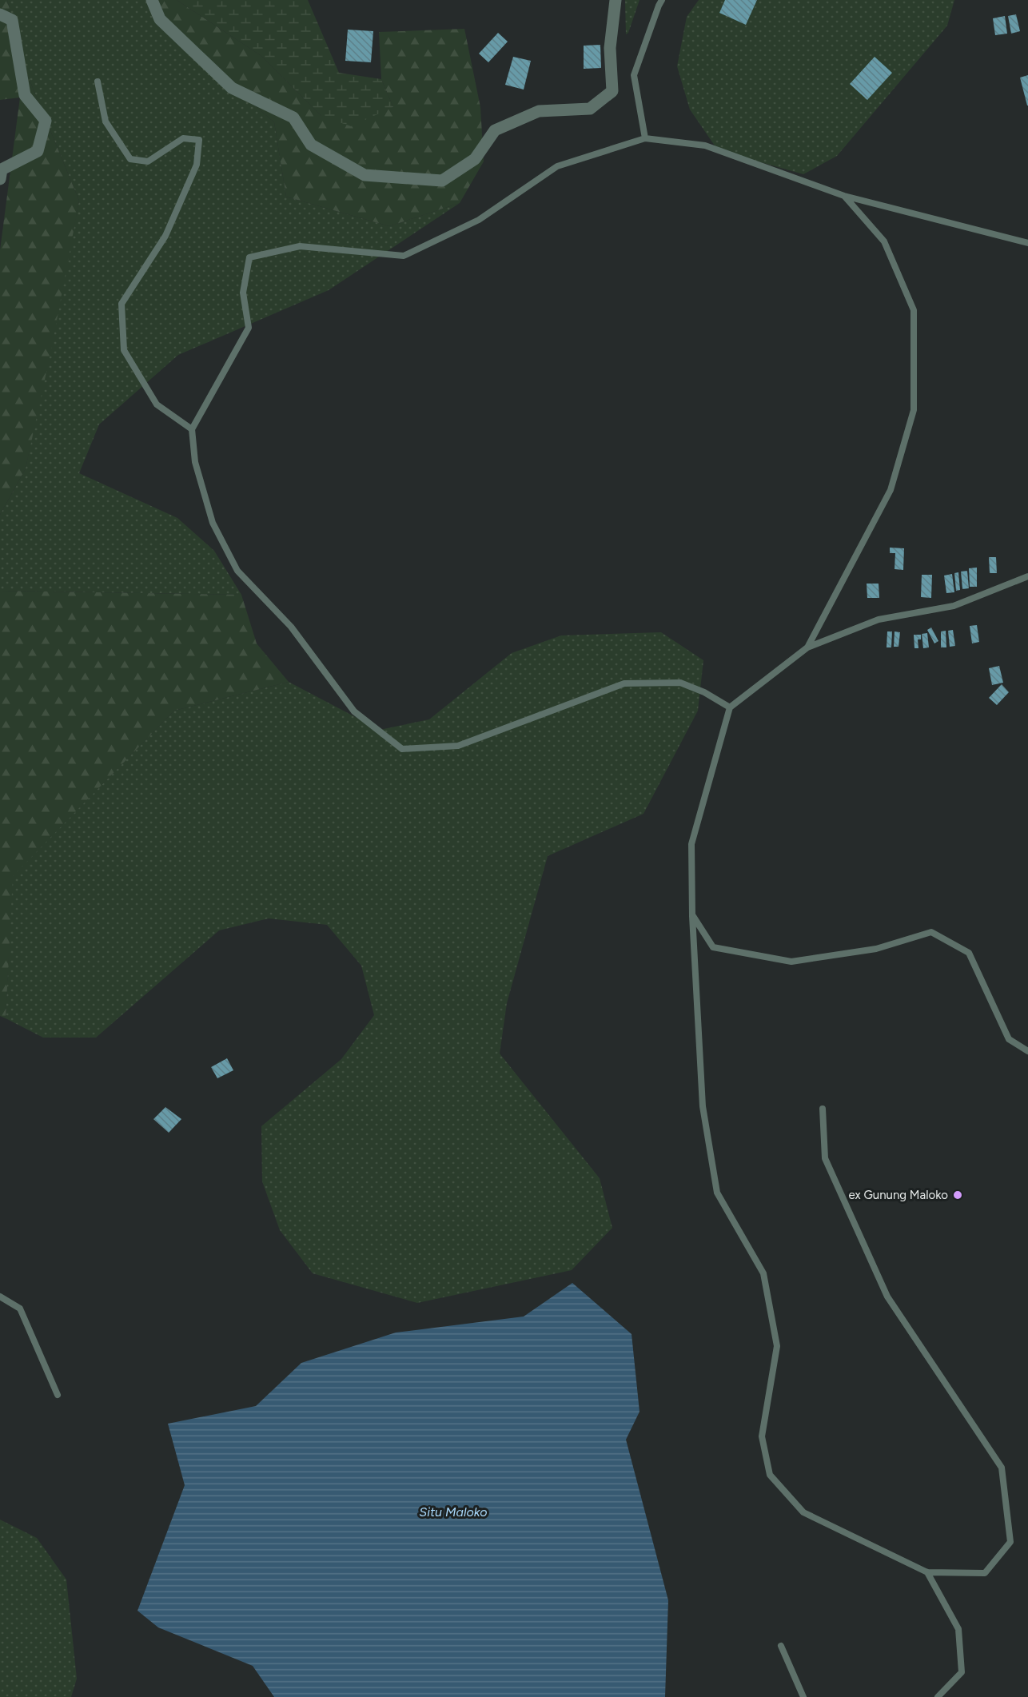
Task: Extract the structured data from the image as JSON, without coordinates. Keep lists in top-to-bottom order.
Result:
{
  "water": ["Situ Maloko"],
  "places": ["ex Gunung Maloko"]
}
